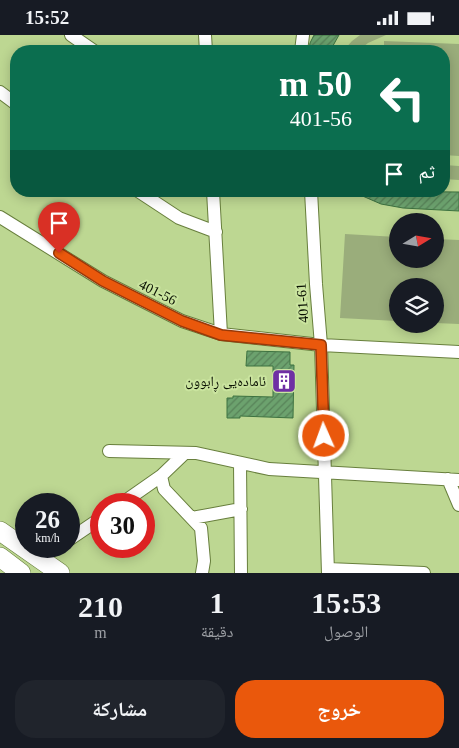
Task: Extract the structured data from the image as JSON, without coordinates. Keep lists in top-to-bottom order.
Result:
{
  "streets": {
    "street": ["401-56", "401-61"]
  },
  "crossings": [
    ["401-56", "401-61"]
  ],
  "places": {
    "building": ["ئامادەیی ڕابوون"]
  },
  "north": "right",
  "page": {
    "status": "15:52",
    "turn": ["50 m", "401-56"],
    "then": "ثم",
    "speed": "26 km/h",
    "limit": "30",
    "eta": [
      "15:53",
      "الوصول",
      "1",
      "دقيقة",
      "210",
      "m"
    ],
    "buttons": ["خروج", "مشاركة"]
  }
}
